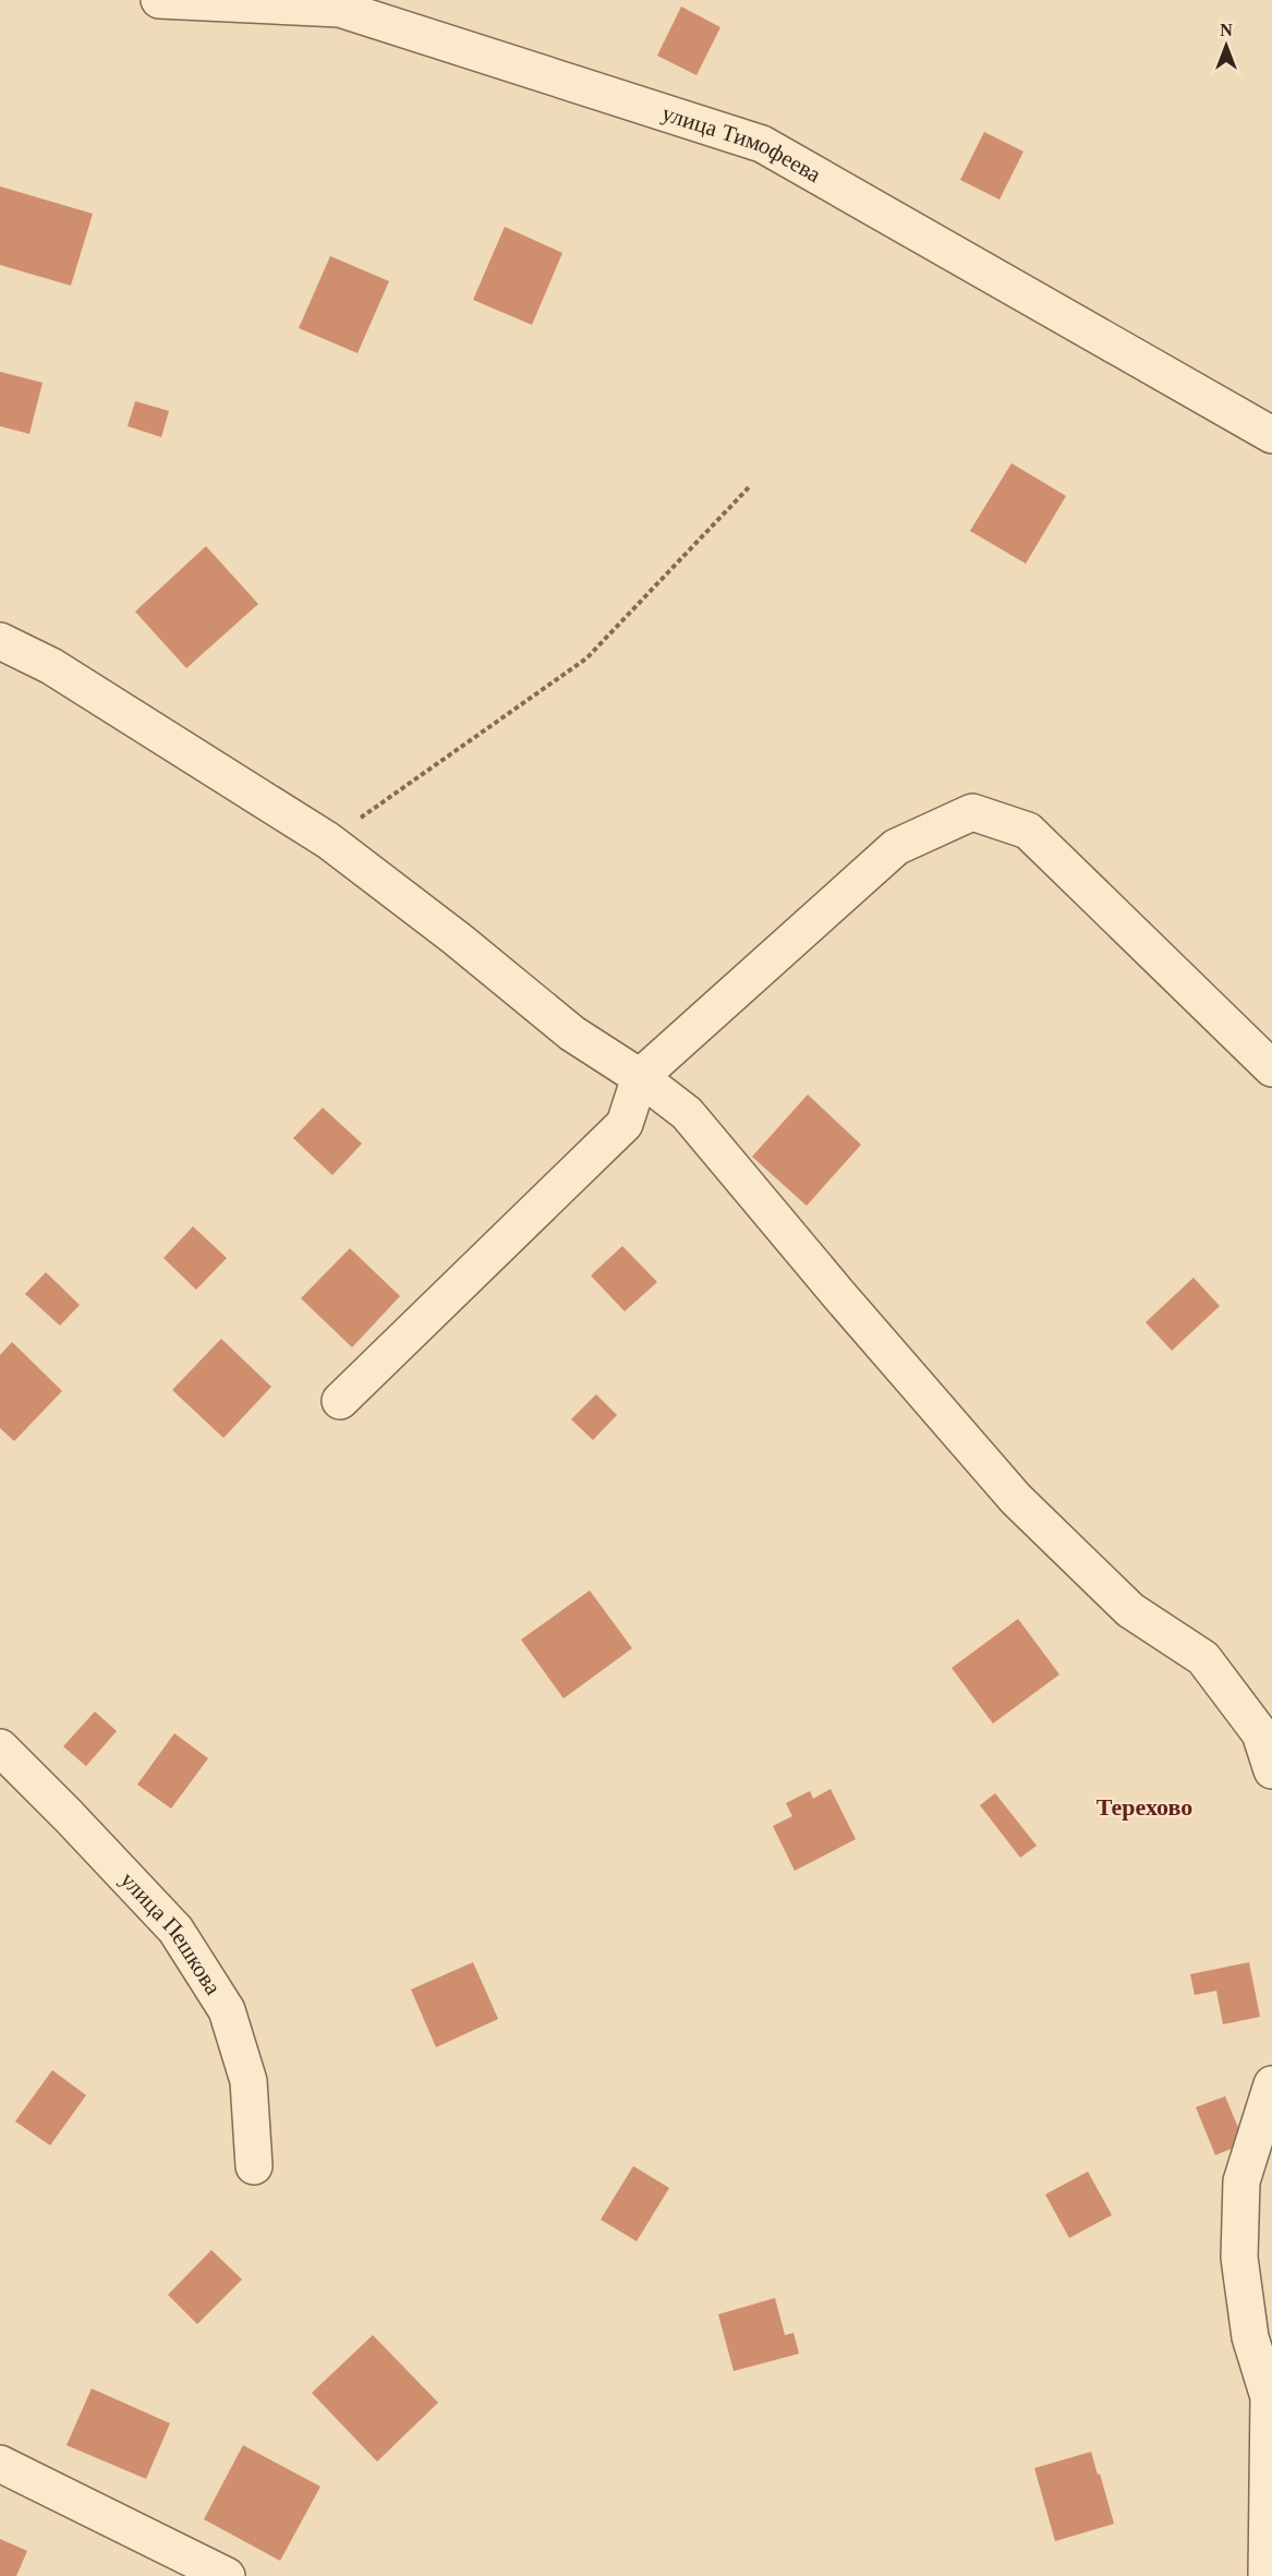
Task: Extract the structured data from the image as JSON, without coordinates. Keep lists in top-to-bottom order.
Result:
{
  "streets": {
    "street": ["улица Тимофеева", "улица Пешкова"]
  },
  "districts": ["Терехово"],
  "north": "top"
}
